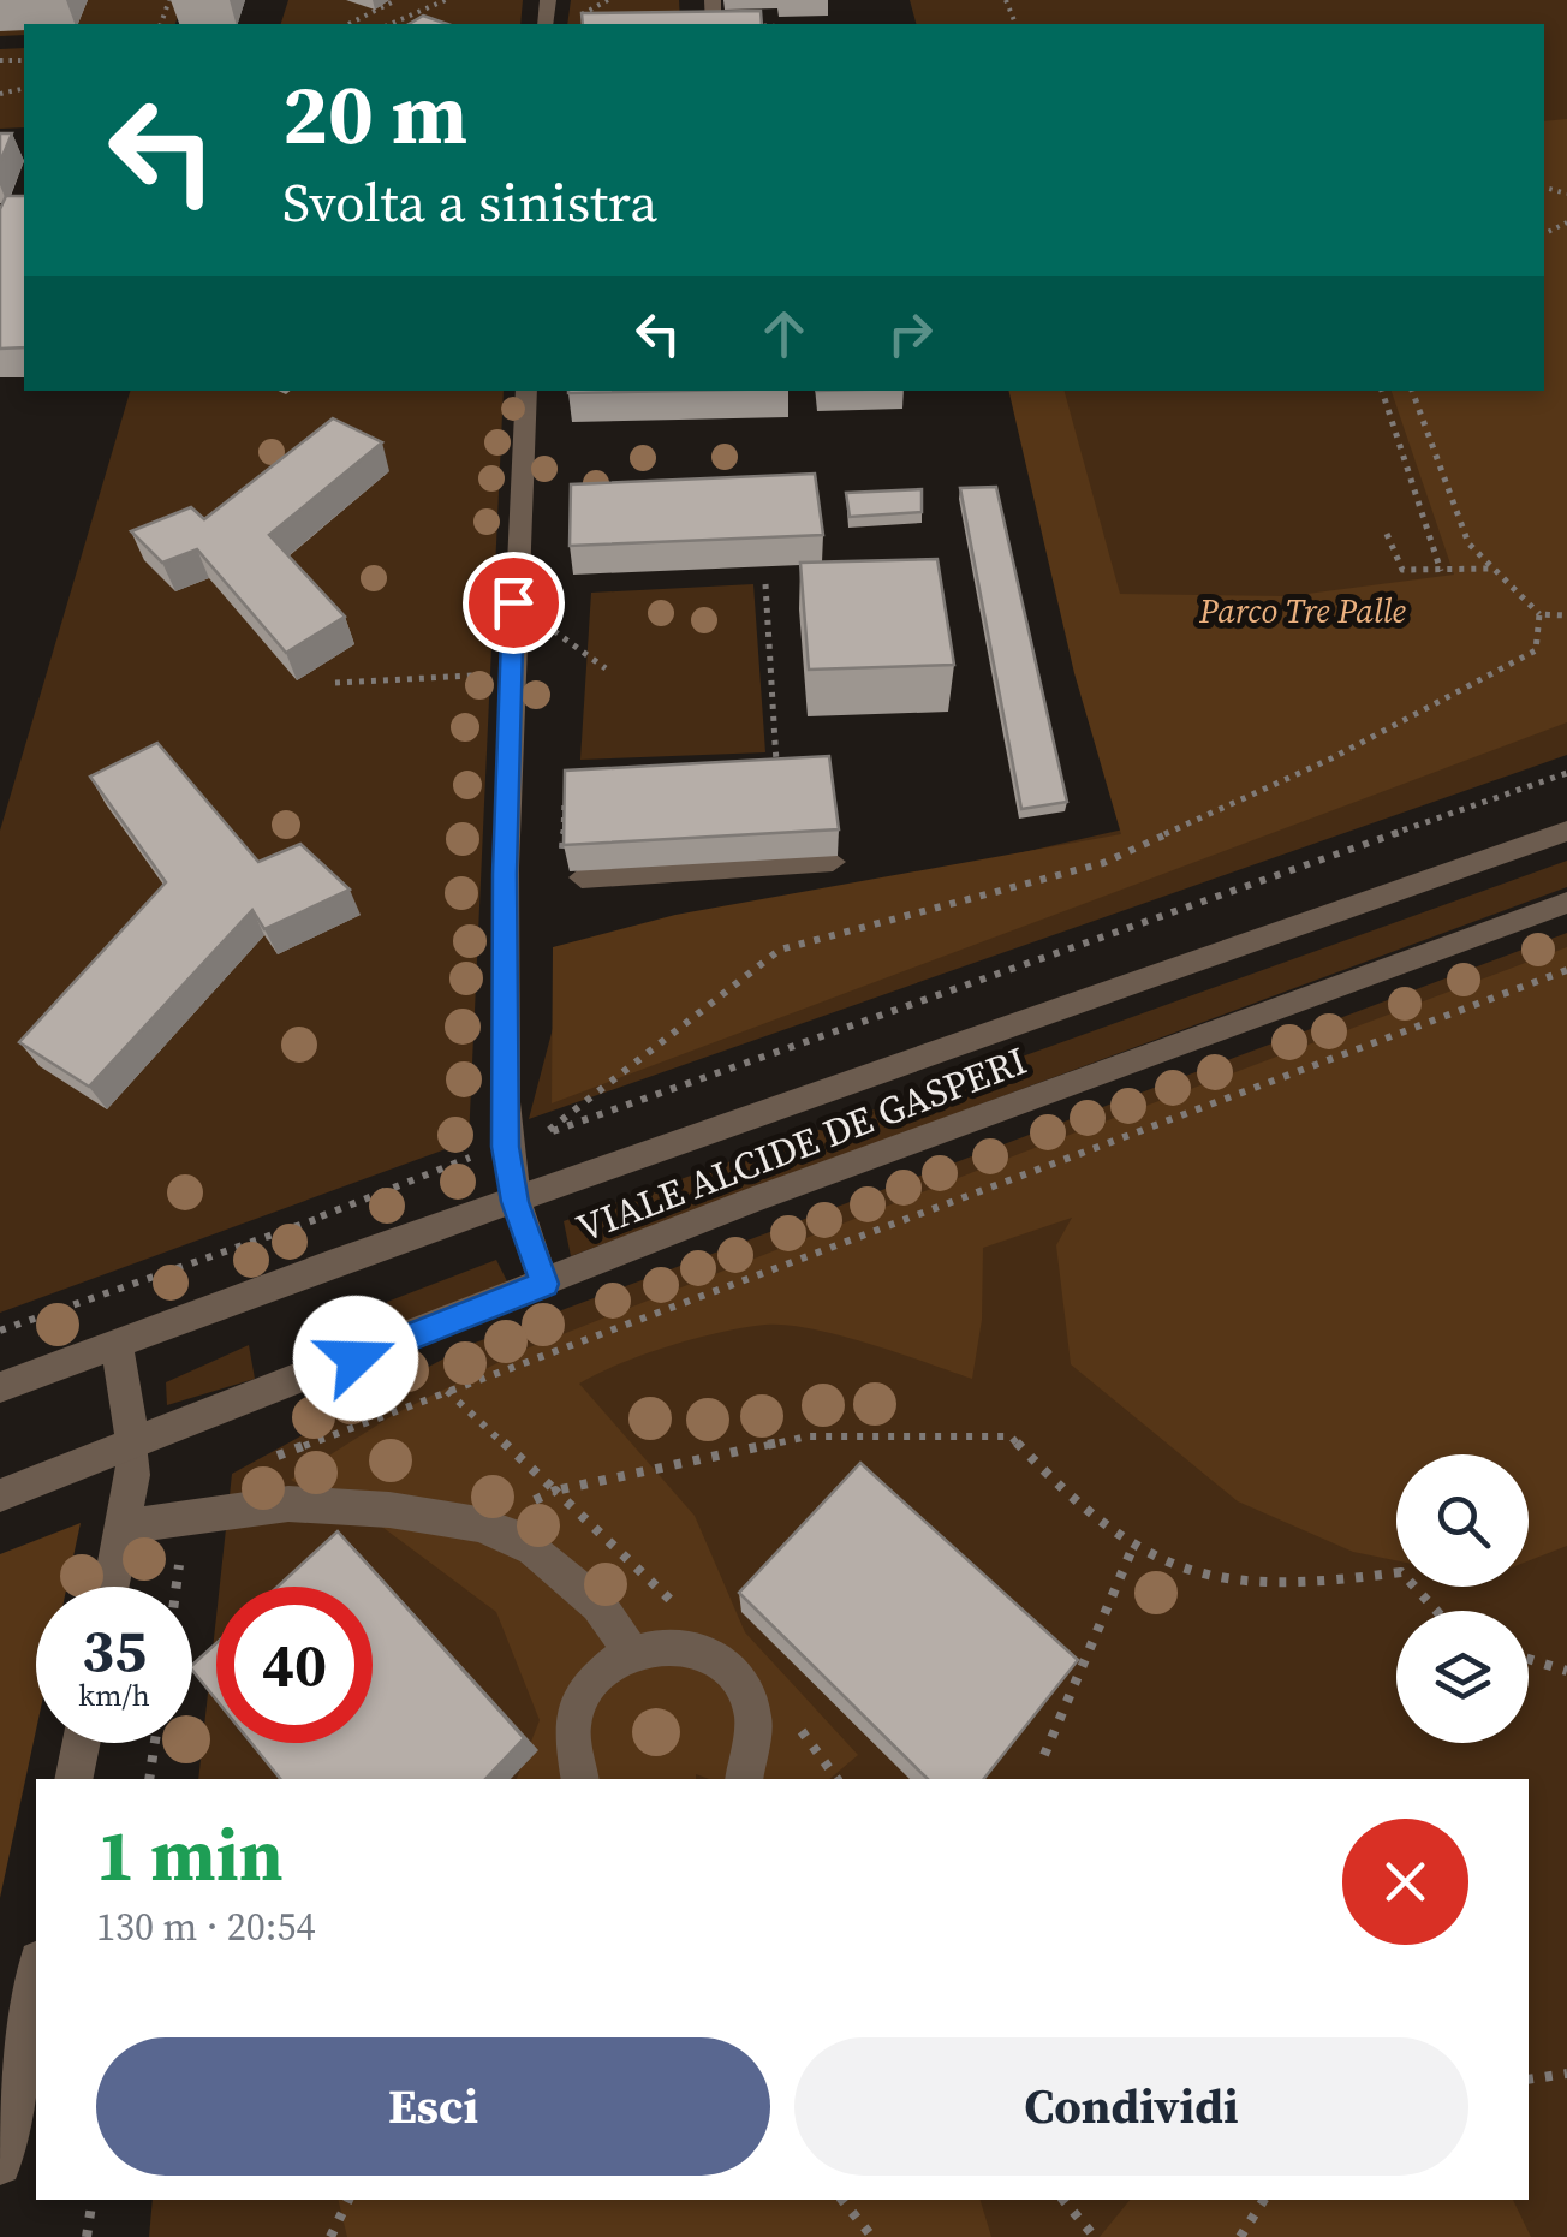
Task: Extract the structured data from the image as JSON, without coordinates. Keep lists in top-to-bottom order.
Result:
{
  "streets": {
    "street": ["VIALE ALCIDE DE GASPERI"]
  },
  "parks": ["Parco Tre Palle"],
  "page": {
    "turn": ["20 m", "Svolta a sinistra"],
    "speed": "35 km/h",
    "limit": "40",
    "heading": ["1 min", "130 m · 20:54"],
    "buttons": ["Esci", "Condividi"]
  }
}
